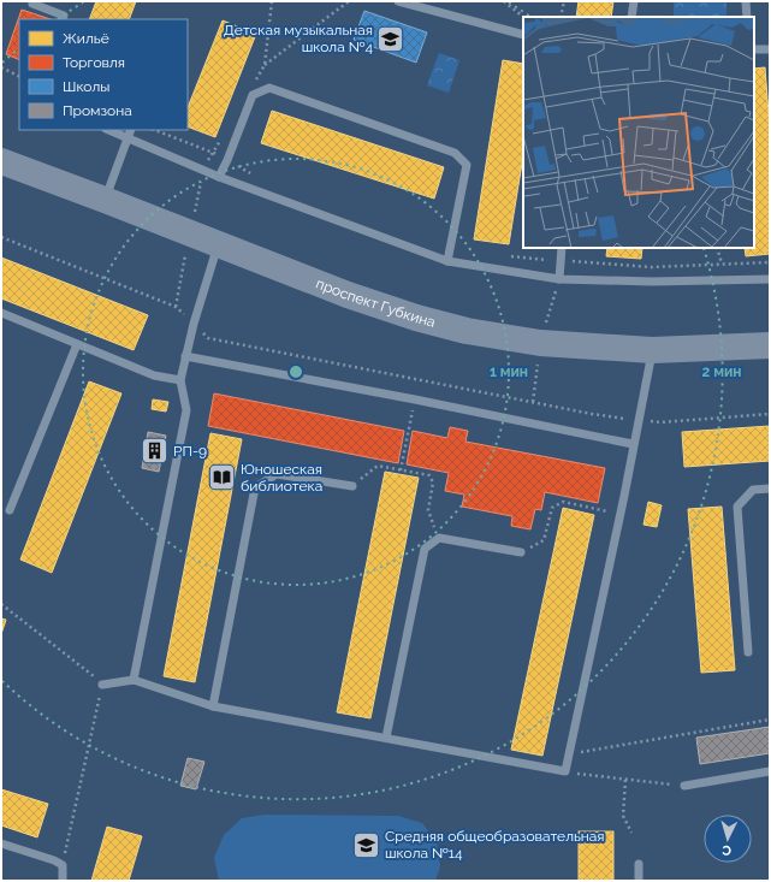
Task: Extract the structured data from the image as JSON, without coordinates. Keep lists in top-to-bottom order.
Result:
{
  "streets": {
    "main road": ["проспект Губкина"]
  },
  "places": {
    "school or university": ["Детская музыкальная школа №4", "Средняя общеобразовательная школа №14"],
    "building": ["РП-9"],
    "library": ["Юношеская библиотека"]
  },
  "legend": [
    "Жильё",
    "Торговля",
    "Школы",
    "Промзона"
  ],
  "north": "bottom",
  "rings": ["1 мин", "2 мин"]
}
